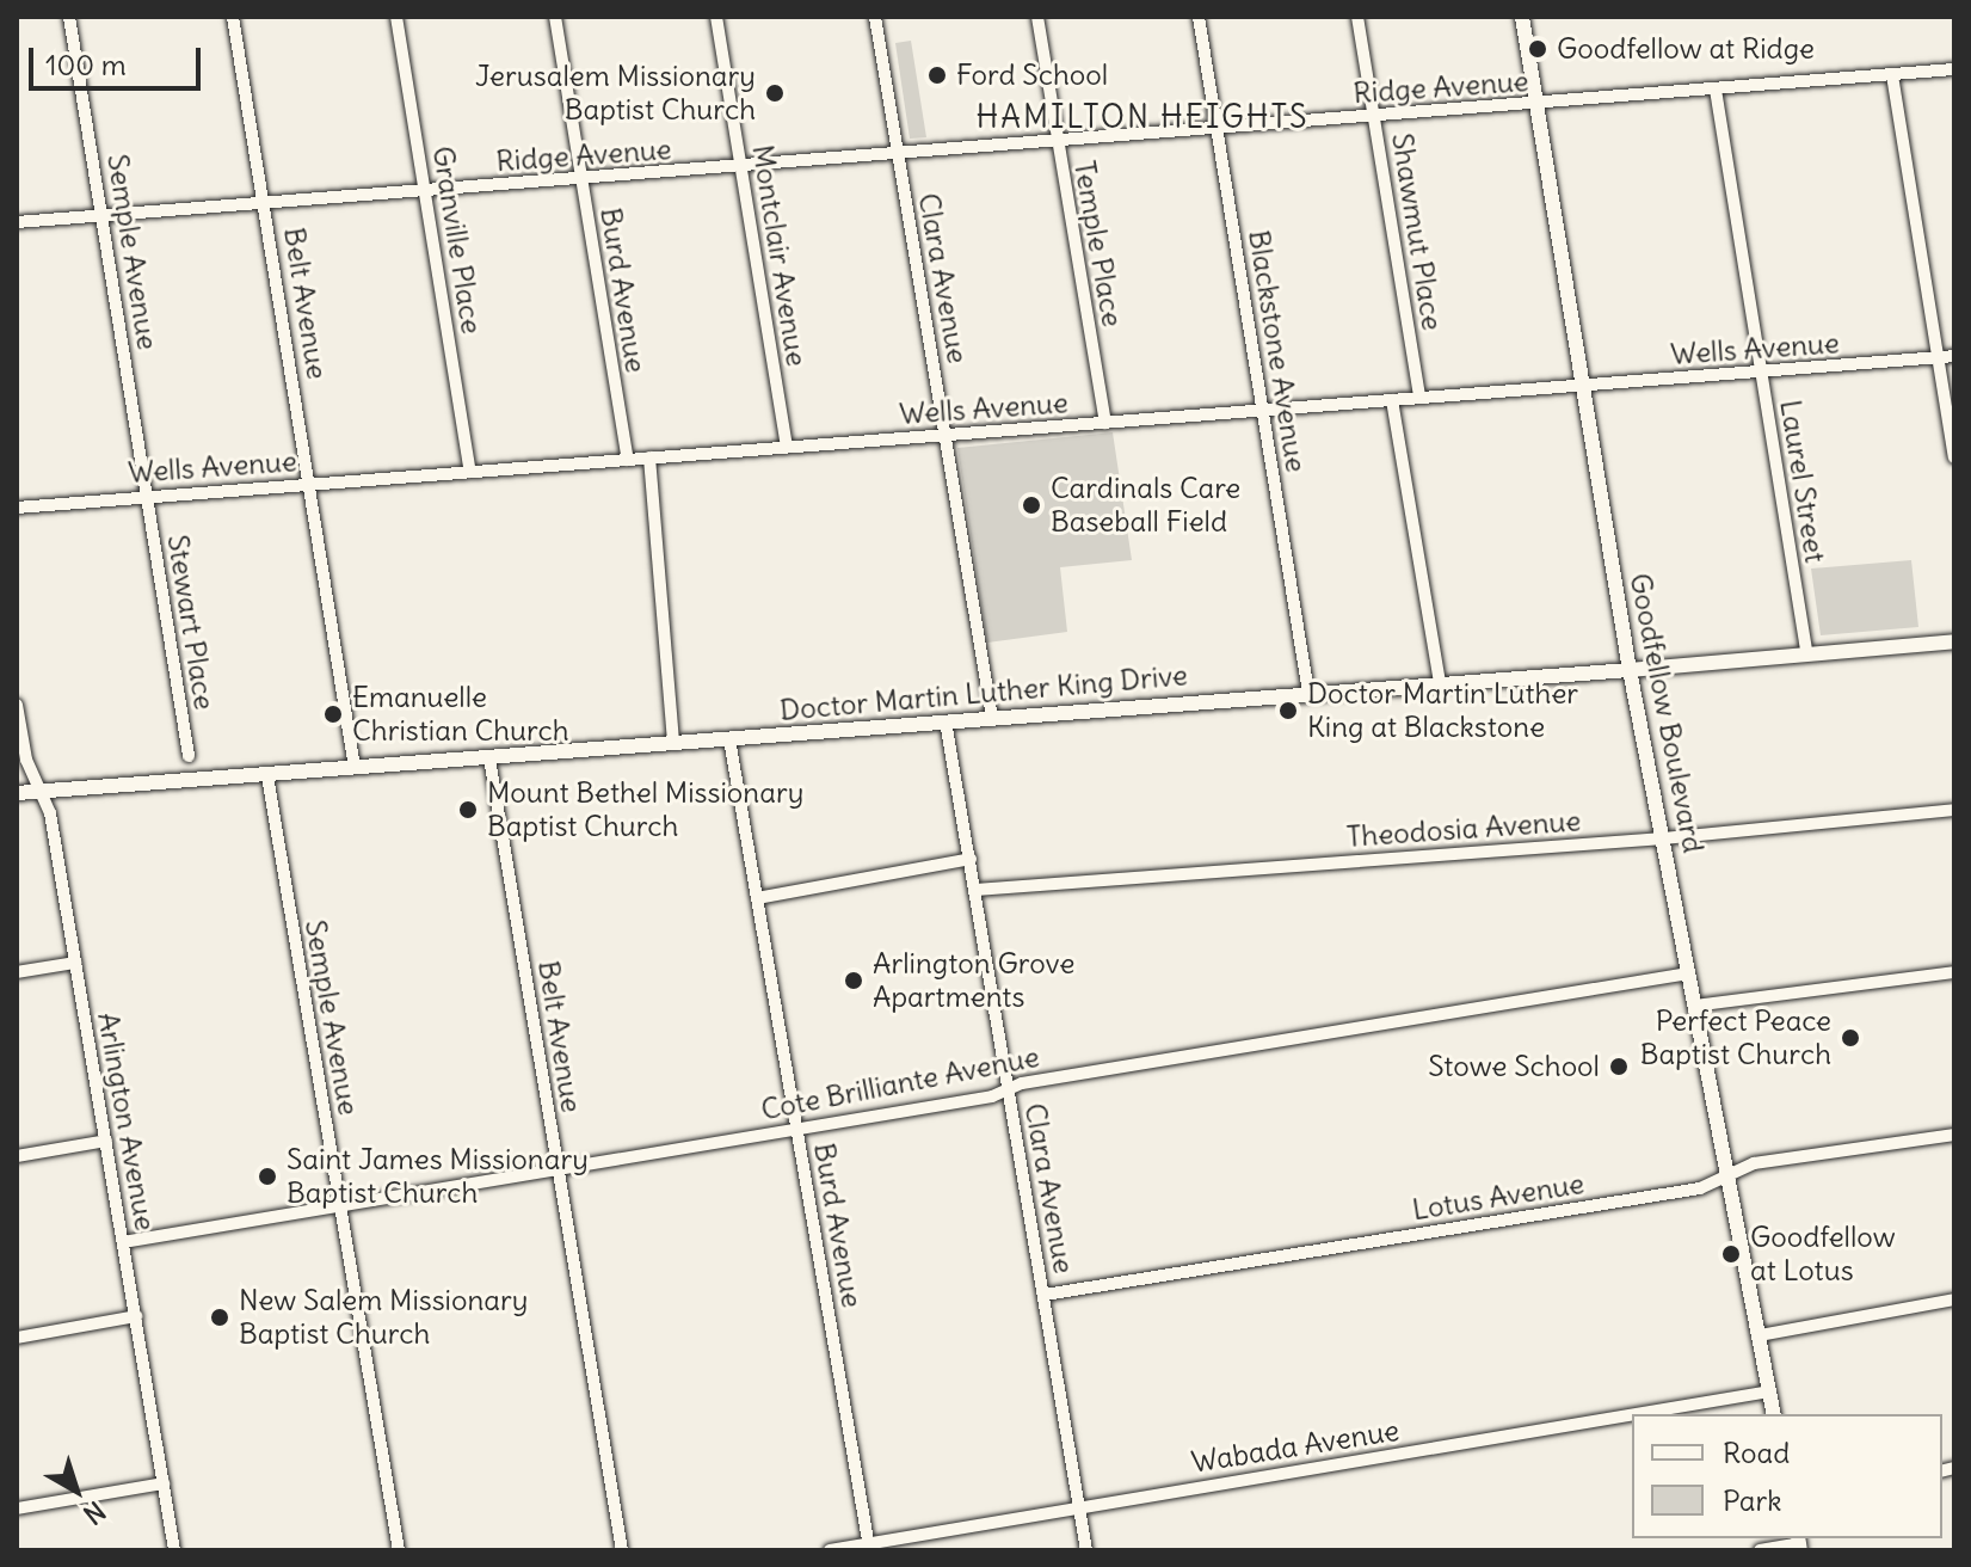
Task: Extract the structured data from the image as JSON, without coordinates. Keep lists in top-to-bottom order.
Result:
{
  "streets": {
    "main road": ["Doctor Martin Luther King Drive", "Goodfellow Boulevard"],
    "street": [
      "Ridge Avenue",
      "Shawmut Place",
      "Granville Place",
      "Temple Place",
      "Semple Avenue",
      "Montclair Avenue",
      "Clara Avenue",
      "Burd Avenue",
      "Belt Avenue",
      "Wells Avenue",
      "Blackstone Avenue",
      "Laurel Street",
      "Stewart Place",
      "Theodosia Avenue",
      "Cote Brilliante Avenue",
      "Arlington Avenue",
      "Lotus Avenue",
      "Wabada Avenue"
    ]
  },
  "crossings": [
    ["Ridge Avenue", "Shawmut Place"],
    ["Ridge Avenue", "Granville Place"],
    ["Ridge Avenue", "Temple Place"],
    ["Ridge Avenue", "Semple Avenue"],
    ["Ridge Avenue", "Montclair Avenue"],
    ["Ridge Avenue", "Clara Avenue"],
    ["Ridge Avenue", "Burd Avenue"],
    ["Ridge Avenue", "Belt Avenue"],
    ["Ridge Avenue", "Blackstone Avenue"],
    ["Ridge Avenue", "Laurel Street"],
    ["Ridge Avenue", "Goodfellow Boulevard"],
    ["Shawmut Place", "Wells Avenue"],
    ["Granville Place", "Wells Avenue"],
    ["Temple Place", "Wells Avenue"],
    ["Semple Avenue", "Wells Avenue"],
    ["Semple Avenue", "Stewart Place"],
    ["Semple Avenue", "Doctor Martin Luther King Drive"],
    ["Semple Avenue", "Cote Brilliante Avenue"],
    ["Montclair Avenue", "Wells Avenue"],
    ["Clara Avenue", "Wells Avenue"],
    ["Clara Avenue", "Doctor Martin Luther King Drive"],
    ["Clara Avenue", "Theodosia Avenue"],
    ["Clara Avenue", "Cote Brilliante Avenue"],
    ["Clara Avenue", "Lotus Avenue"],
    ["Clara Avenue", "Wabada Avenue"],
    ["Burd Avenue", "Wells Avenue"],
    ["Burd Avenue", "Doctor Martin Luther King Drive"],
    ["Burd Avenue", "Cote Brilliante Avenue"],
    ["Burd Avenue", "Wabada Avenue"],
    ["Belt Avenue", "Wells Avenue"],
    ["Belt Avenue", "Doctor Martin Luther King Drive"],
    ["Belt Avenue", "Cote Brilliante Avenue"],
    ["Wells Avenue", "Blackstone Avenue"],
    ["Wells Avenue", "Laurel Street"],
    ["Wells Avenue", "Stewart Place"],
    ["Wells Avenue", "Goodfellow Boulevard"],
    ["Blackstone Avenue", "Doctor Martin Luther King Drive"],
    ["Laurel Street", "Doctor Martin Luther King Drive"],
    ["Doctor Martin Luther King Drive", "Goodfellow Boulevard"],
    ["Doctor Martin Luther King Drive", "Arlington Avenue"],
    ["Goodfellow Boulevard", "Theodosia Avenue"],
    ["Goodfellow Boulevard", "Cote Brilliante Avenue"],
    ["Goodfellow Boulevard", "Lotus Avenue"],
    ["Goodfellow Boulevard", "Wabada Avenue"],
    ["Cote Brilliante Avenue", "Arlington Avenue"]
  ],
  "districts": ["HAMILTON HEIGHTS"],
  "places": [
    "Goodfellow at Ridge",
    "Ford School",
    "Jerusalem Missionary Baptist Church",
    "Cardinals Care Baseball Field",
    "Doctor Martin Luther King at Blackstone",
    "Emanuelle Christian Church",
    "Mount Bethel Missionary Baptist Church",
    "Arlington Grove Apartments",
    "Perfect Peace Baptist Church",
    "Stowe School",
    "Saint James Missionary Baptist Church",
    "Goodfellow at Lotus",
    "New Salem Missionary Baptist Church"
  ],
  "legend": ["Road", "Park"],
  "scale_bar": "100 m",
  "north": "bottom right"
}
